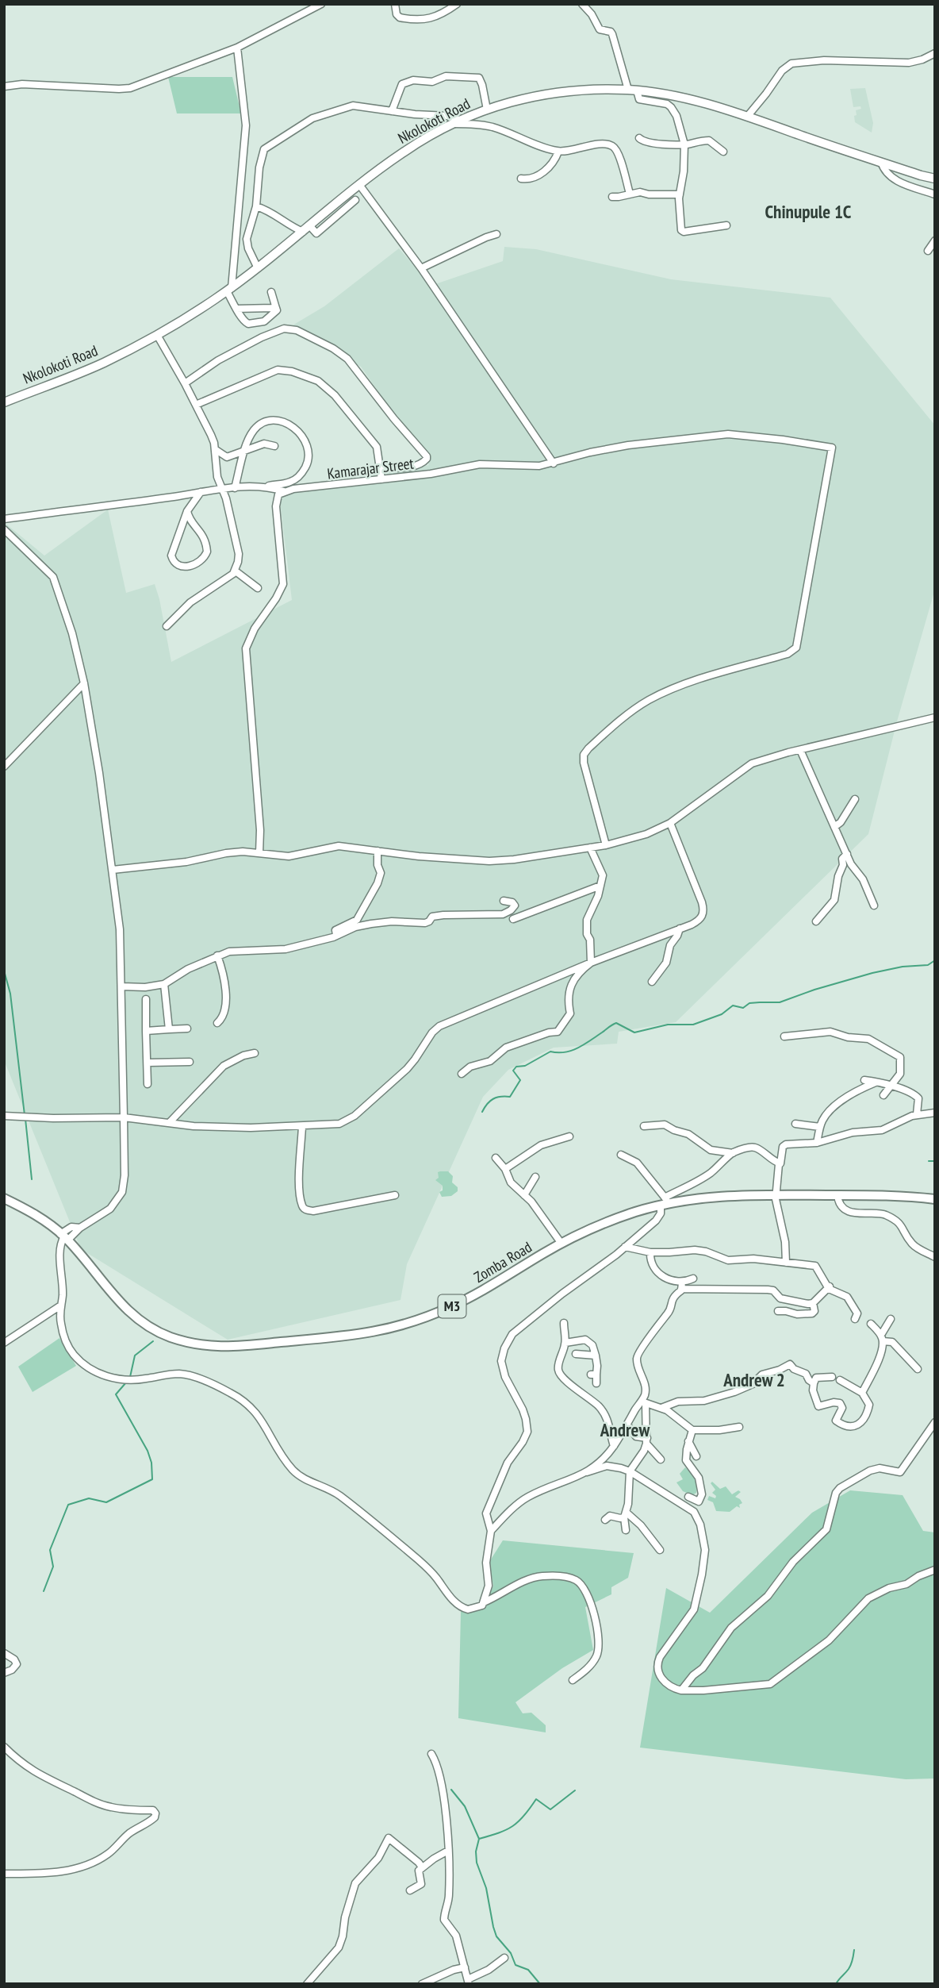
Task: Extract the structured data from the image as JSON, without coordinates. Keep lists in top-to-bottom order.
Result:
{
  "streets": {
    "highway": ["Zomba Road", "M3"],
    "main road": ["Nkolokoti Road"],
    "street": ["Kamarajar Street"]
  },
  "districts": ["Chinupule 1C", "Andrew 2", "Andrew"]
}
